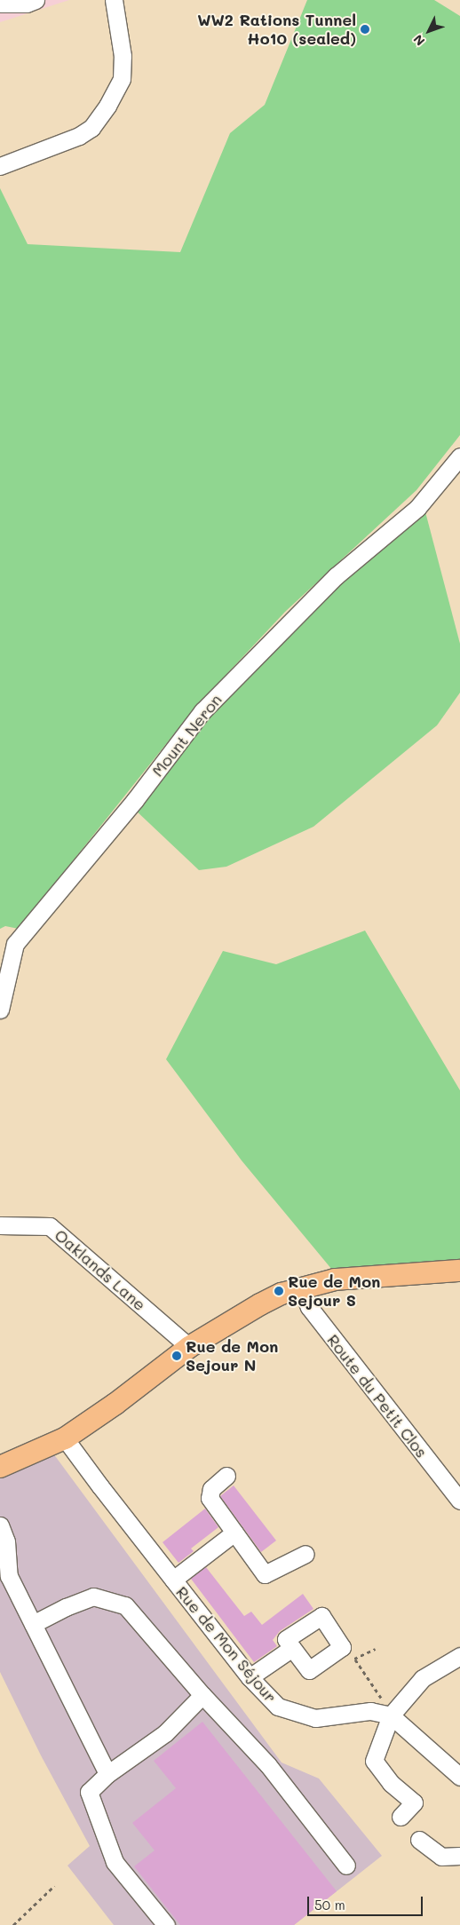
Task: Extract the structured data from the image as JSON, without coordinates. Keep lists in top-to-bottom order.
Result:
{
  "streets": {
    "street": [
      "Mount Neron",
      "Oaklands Lane",
      "Route du Petit Clos",
      "Rue de Mon Séjour"
    ]
  },
  "places": ["WW2 Rations Tunnel Ho10 (sealed)", "Rue de Mon Sejour S", "Rue de Mon Sejour N"],
  "scale_bar": "50 m",
  "north": "bottom left"
}
